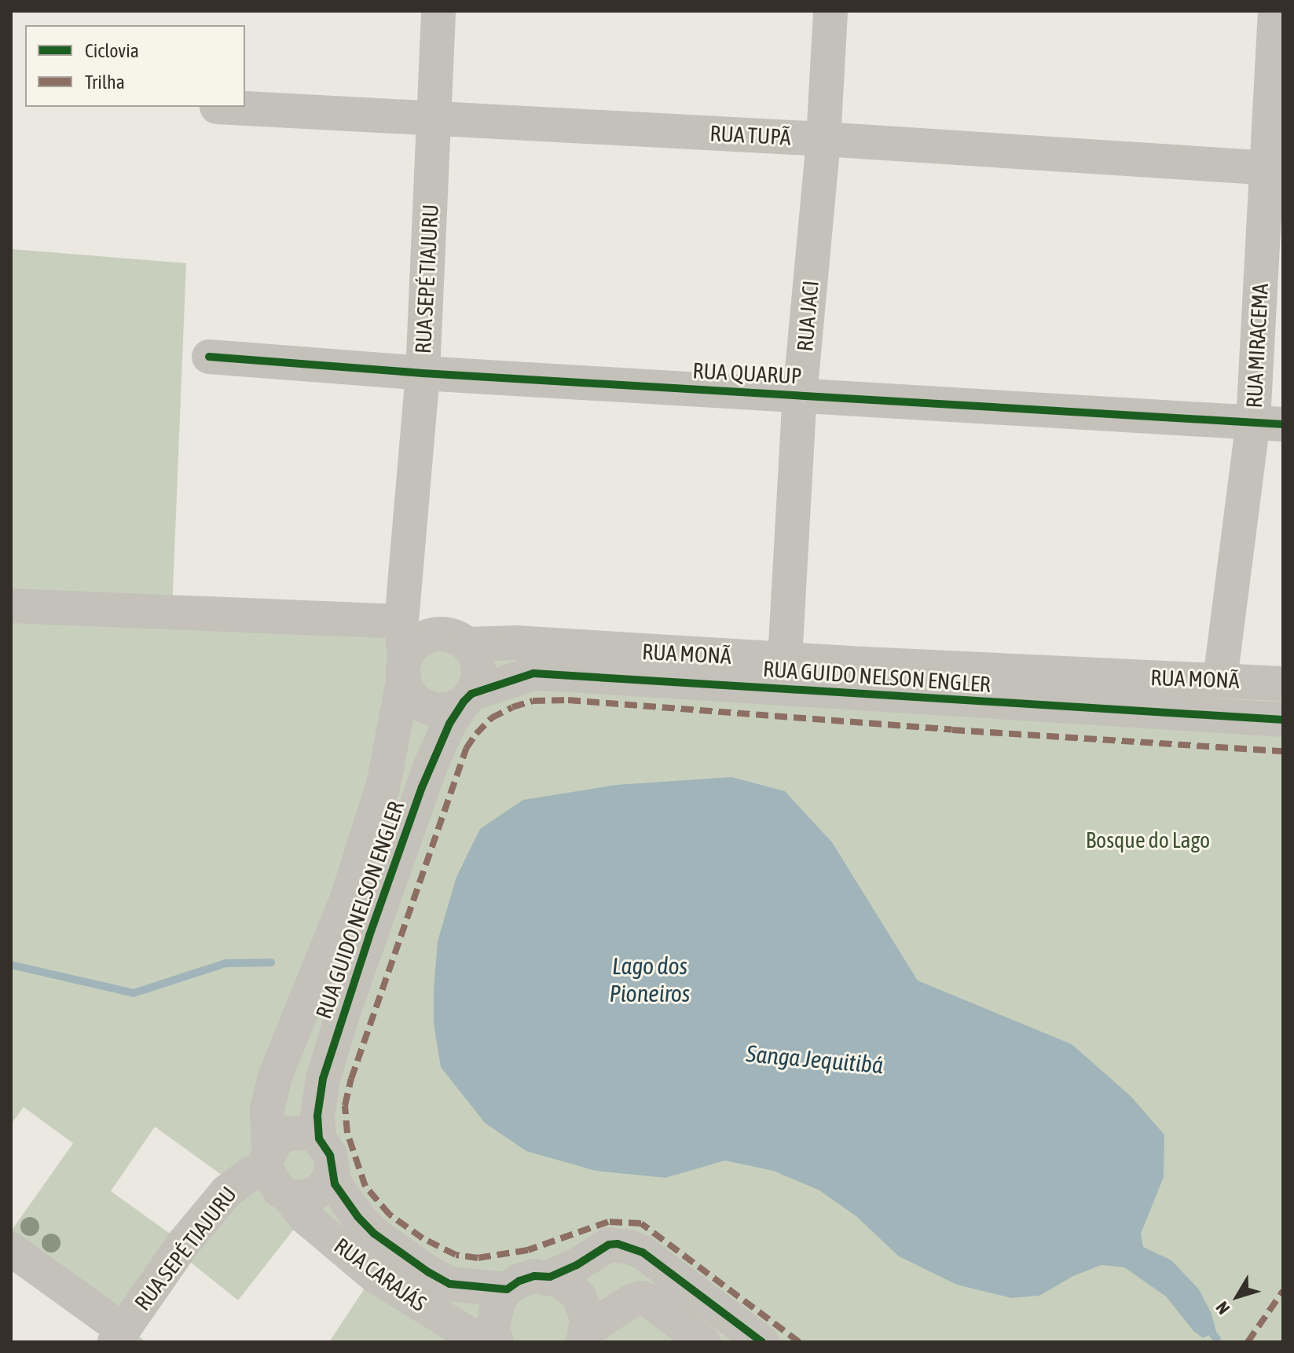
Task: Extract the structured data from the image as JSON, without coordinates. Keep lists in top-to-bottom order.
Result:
{
  "streets": {
    "street": [
      "RUA TUPÃ",
      "RUA SEPÉ TIAJURU",
      "RUA JACI",
      "RUA MIRACEMA",
      "RUA QUARUP",
      "RUA MONÃ",
      "RUA GUIDO NELSON ENGLER",
      "RUA CARAJÁS"
    ]
  },
  "crossings": [
    ["RUA TUPÃ", "RUA SEPÉ TIAJURU"],
    ["RUA TUPÃ", "RUA JACI"],
    ["RUA TUPÃ", "RUA MIRACEMA"],
    ["RUA SEPÉ TIAJURU", "RUA QUARUP"],
    ["RUA SEPÉ TIAJURU", "RUA MONÃ"],
    ["RUA SEPÉ TIAJURU", "RUA GUIDO NELSON ENGLER"],
    ["RUA SEPÉ TIAJURU", "RUA CARAJÁS"],
    ["RUA JACI", "RUA QUARUP"],
    ["RUA JACI", "RUA MONÃ"],
    ["RUA MIRACEMA", "RUA QUARUP"],
    ["RUA MIRACEMA", "RUA MONÃ"],
    ["RUA MONÃ", "RUA GUIDO NELSON ENGLER"],
    ["RUA GUIDO NELSON ENGLER", "RUA CARAJÁS"]
  ],
  "water": ["Lago dos Pioneiros", "Sanga Jequitibá"],
  "parks": ["Bosque do Lago"],
  "legend": ["Ciclovia", "Trilha"],
  "north": "bottom left"
}
